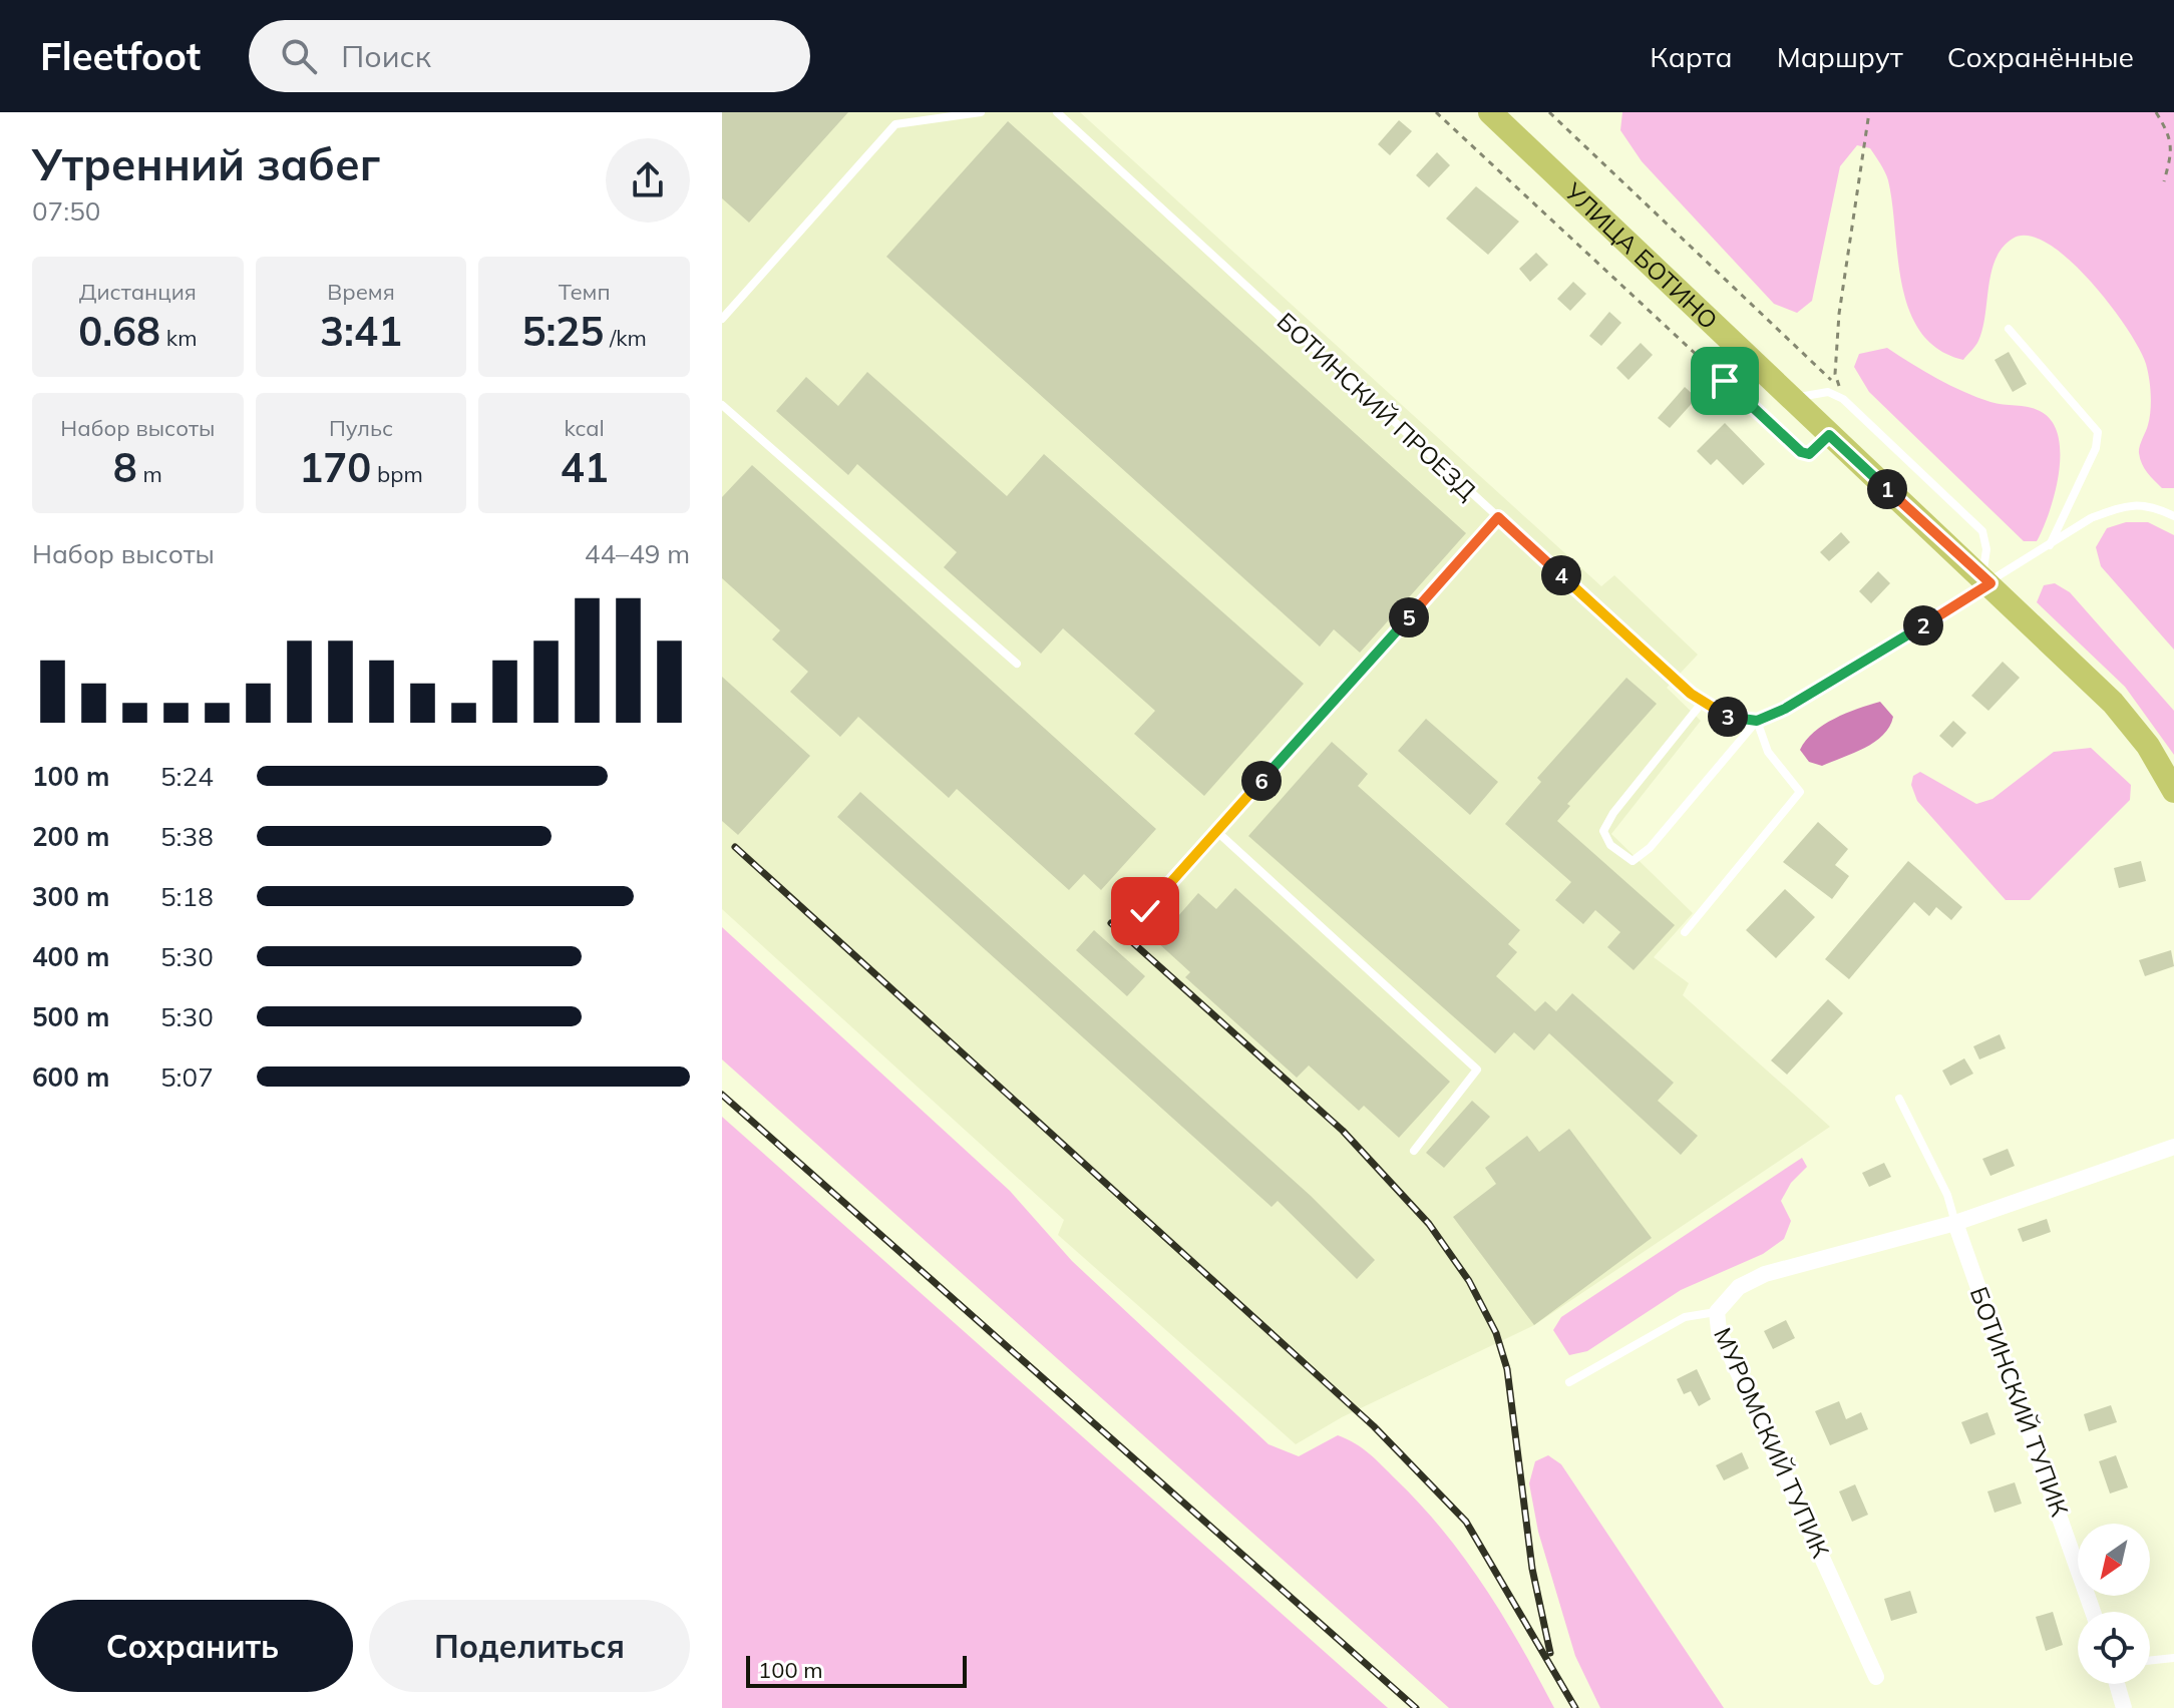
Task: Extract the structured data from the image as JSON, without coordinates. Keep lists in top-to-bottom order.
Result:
{
  "streets": {
    "main road": ["УЛИЦА БОТИНО"],
    "street": ["БОТИНСКИЙ ТУПИК", "МУРОМСКИЙ ТУПИК"],
    "lane": ["БОТИНСКИЙ ПРОЕЗД"]
  },
  "crossings": [
    ["БОТИНСКИЙ ТУПИК", "МУРОМСКИЙ ТУПИК"]
  ],
  "scale_bar": "100 m",
  "north": "bottom left",
  "page": {
    "header": "Fleetfoot",
    "search": "Поиск",
    "nav": ["Карта", "Маршрут", "Сохранённые"],
    "heading": ["Утренний забег", "07:50"],
    "stats": [
      ["Дистанция", "0.68 km"],
      ["Время", "3:41"],
      ["Темп", "5:25 /km"],
      ["Набор высоты", "8 m"],
      ["Пульс", "170 bpm"],
      ["kcal", "41"]
    ],
    "pins": [
      "1",
      "4",
      "5",
      "2",
      "3",
      "6"
    ],
    "chart": ["Набор высоты", "44–49 m"],
    "list": [
      {
        "name": "100 m",
        "note": "5:24"
      },
      {
        "name": "200 m",
        "note": "5:38"
      },
      {
        "name": "300 m",
        "note": "5:18"
      },
      {
        "name": "400 m",
        "note": "5:30"
      },
      {
        "name": "500 m",
        "note": "5:30"
      },
      {
        "name": "600 m",
        "note": "5:07"
      }
    ],
    "buttons": ["Сохранить", "Поделиться"],
    "scale": "100 m"
  }
}
